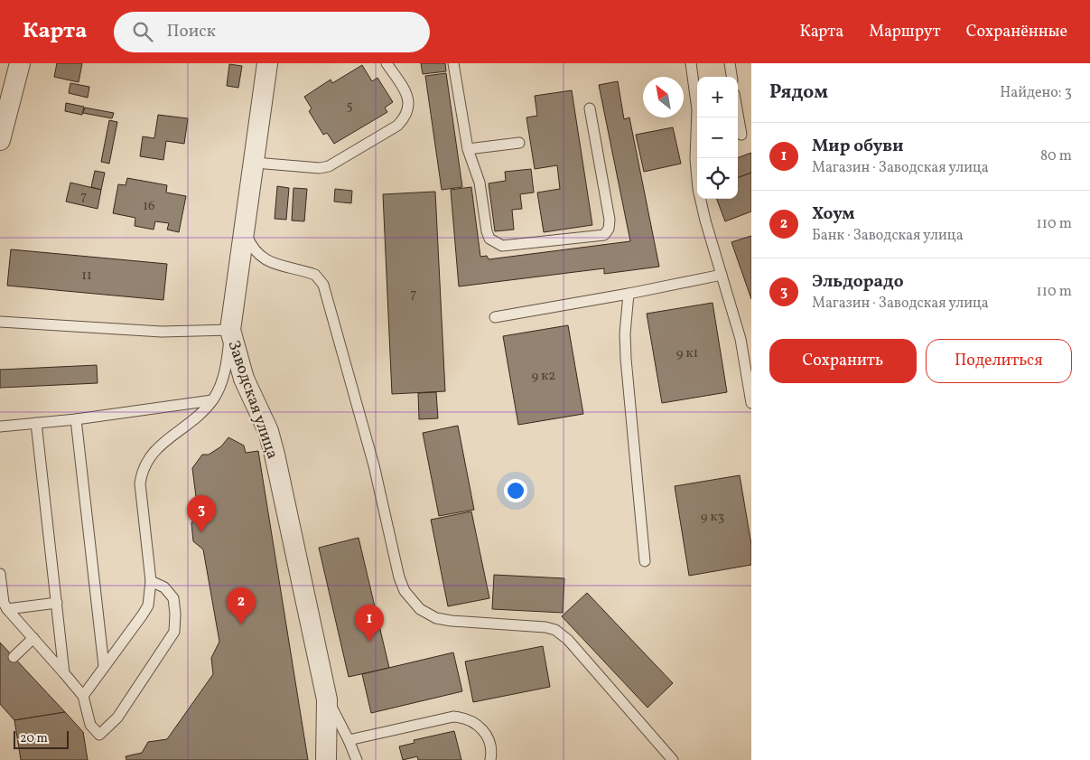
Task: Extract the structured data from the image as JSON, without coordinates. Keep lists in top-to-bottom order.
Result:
{
  "streets": {
    "street": ["Заводская улица"]
  },
  "house_numbers": [
    "5",
    "7",
    "16",
    "11",
    "7",
    "9 к1",
    "9 к2",
    "9 к3"
  ],
  "scale_bar": "20 m",
  "north": "top left",
  "page": {
    "header": "Карта",
    "search": "Поиск",
    "nav": ["Карта", "Маршрут", "Сохранённые"],
    "heading": ["Рядом", "Найдено: 3"],
    "map_buttons": ["+", "−"],
    "list": [
      {
        "mark": "1",
        "name": "Мир обуви",
        "note": "Магазин · Заводская улица",
        "value": "80 m"
      },
      {
        "mark": "2",
        "name": "Хоум",
        "note": "Банк · Заводская улица",
        "value": "110 m"
      },
      {
        "mark": "3",
        "name": "Эльдорадо",
        "note": "Магазин · Заводская улица",
        "value": "110 m"
      }
    ],
    "buttons": ["Сохранить", "Поделиться"],
    "pins": ["3", "2", "1"],
    "scale": "20 m"
  }
}
